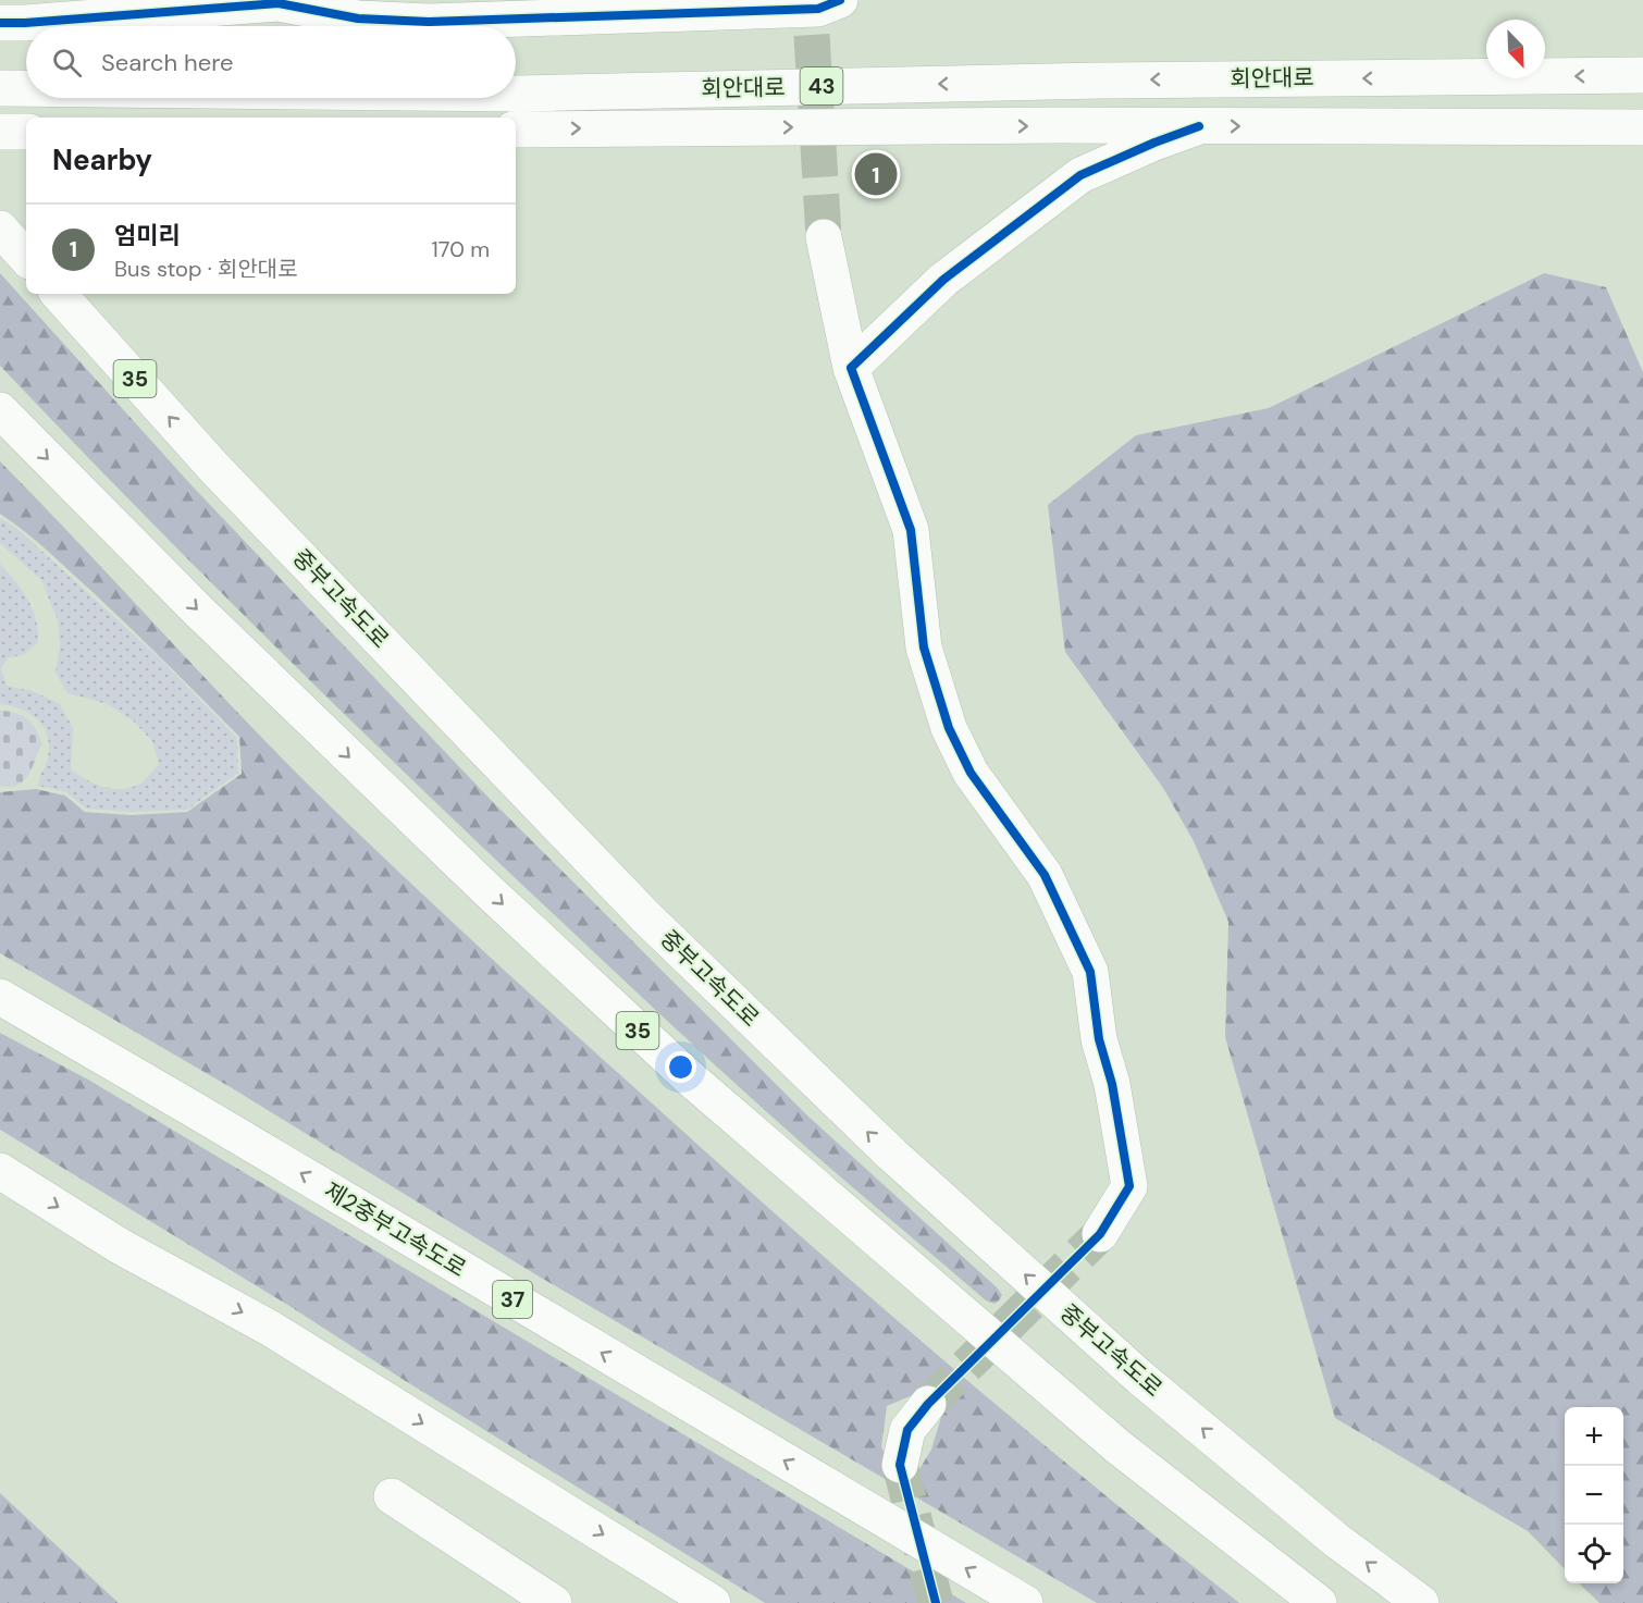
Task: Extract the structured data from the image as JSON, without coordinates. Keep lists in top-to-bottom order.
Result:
{
  "streets": {
    "main road": [
      "회안대로",
      "43",
      "35",
      "중부고속도로",
      "제2중부고속도로",
      "37"
    ]
  },
  "north": "bottom right",
  "page": {
    "search": "Search here",
    "heading": "Nearby",
    "pins": "1",
    "list": [
      {
        "mark": "1",
        "name": "엄미리",
        "note": "Bus stop · 회안대로",
        "value": "170 m"
      }
    ],
    "map_buttons": ["+", "−"]
  }
}
